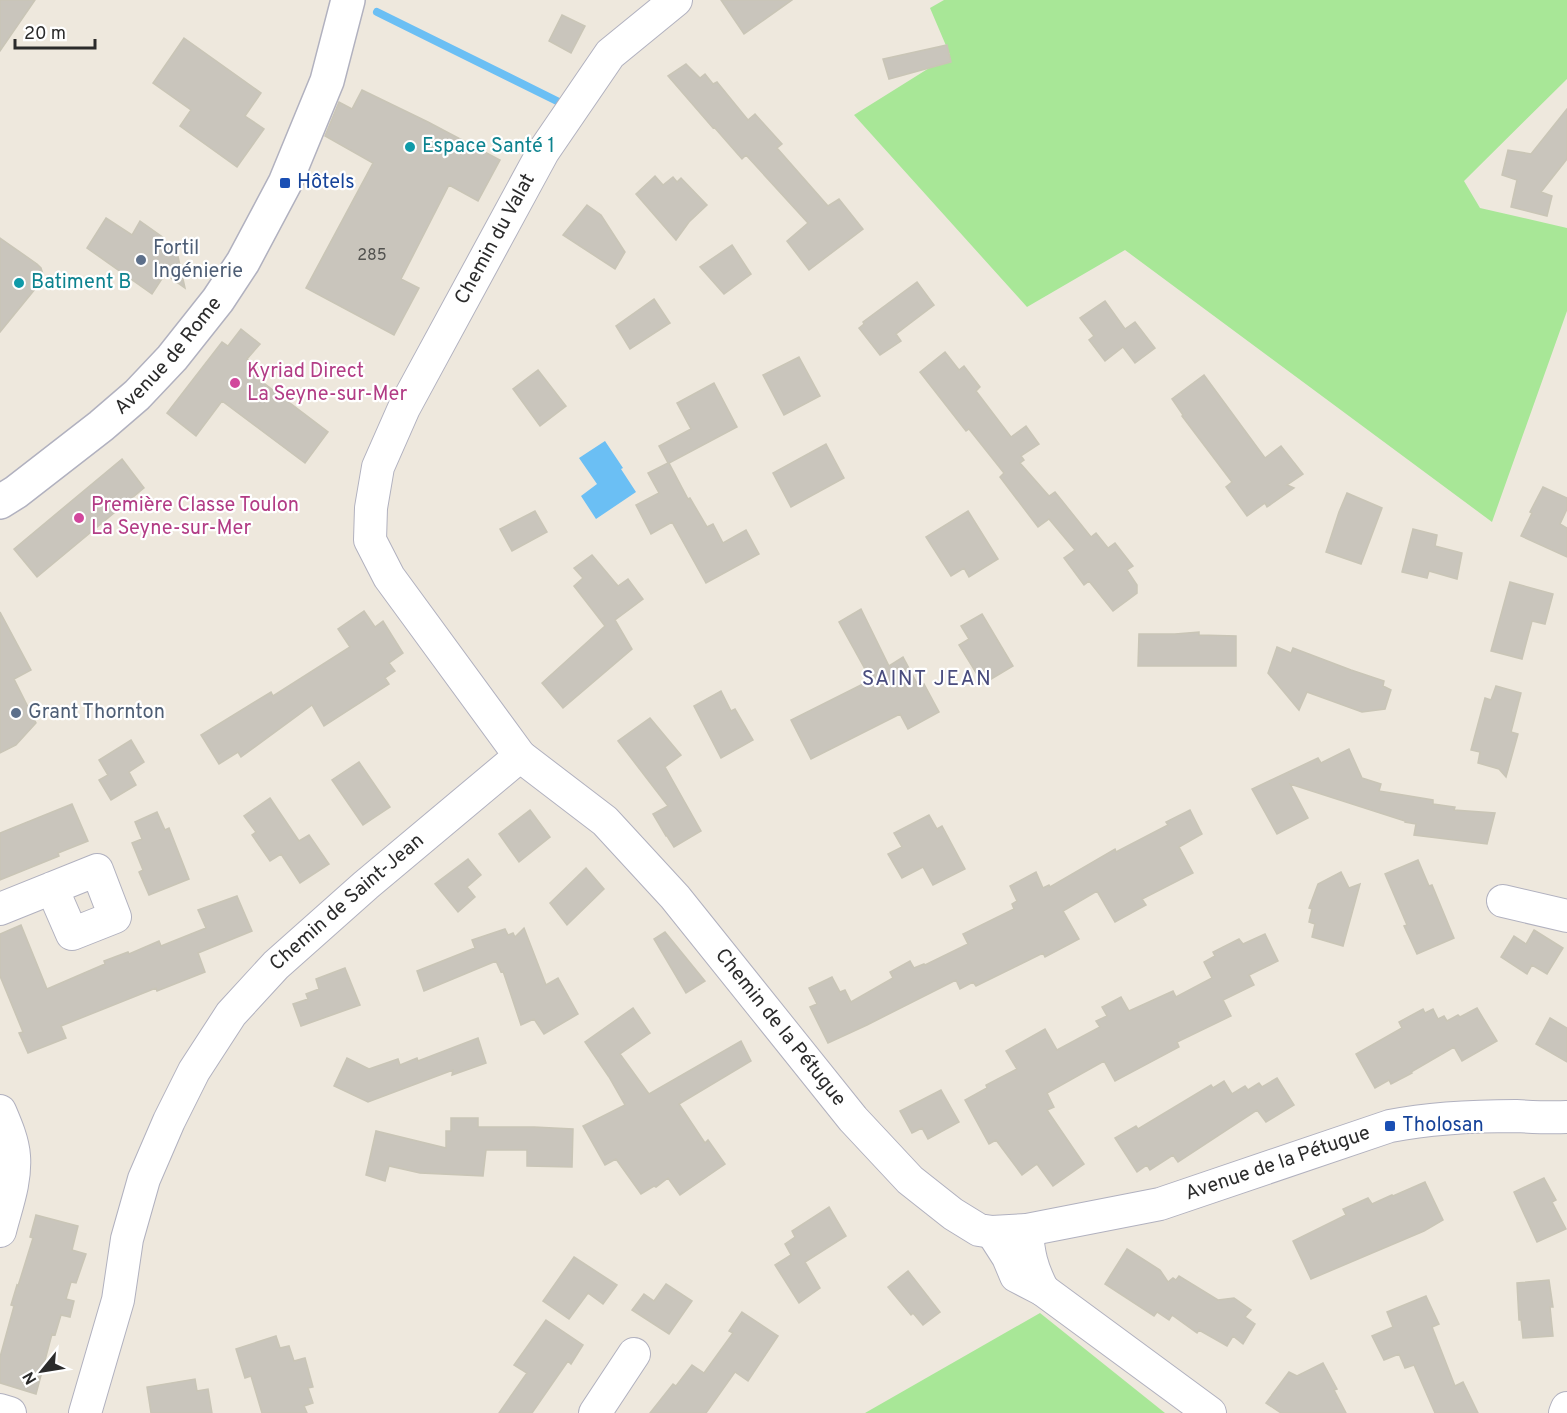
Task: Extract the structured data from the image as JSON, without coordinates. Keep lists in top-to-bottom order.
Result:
{
  "streets": {
    "street": [
      "Chemin du Valat",
      "Avenue de Rome",
      "Chemin de Saint-Jean",
      "Chemin de la Pétugue",
      "Avenue de la Pétugue"
    ]
  },
  "crossings": [
    ["Chemin du Valat", "Chemin de Saint-Jean"],
    ["Chemin du Valat", "Chemin de la Pétugue"],
    ["Chemin de Saint-Jean", "Chemin de la Pétugue"],
    ["Chemin de la Pétugue", "Avenue de la Pétugue"]
  ],
  "districts": ["SAINT JEAN"],
  "places": {
    "other": [
      "Espace Santé 1",
      "Fortil Ingénierie",
      "Batiment B",
      "Kyriad Direct La Seyne-sur-Mer",
      "Première Classe Toulon La Seyne-sur-Mer",
      "Grant Thornton"
    ],
    "transit": ["Hôtels", "Tholosan"]
  },
  "house_numbers": ["285"],
  "scale_bar": "20 m",
  "north": "bottom left"
}
